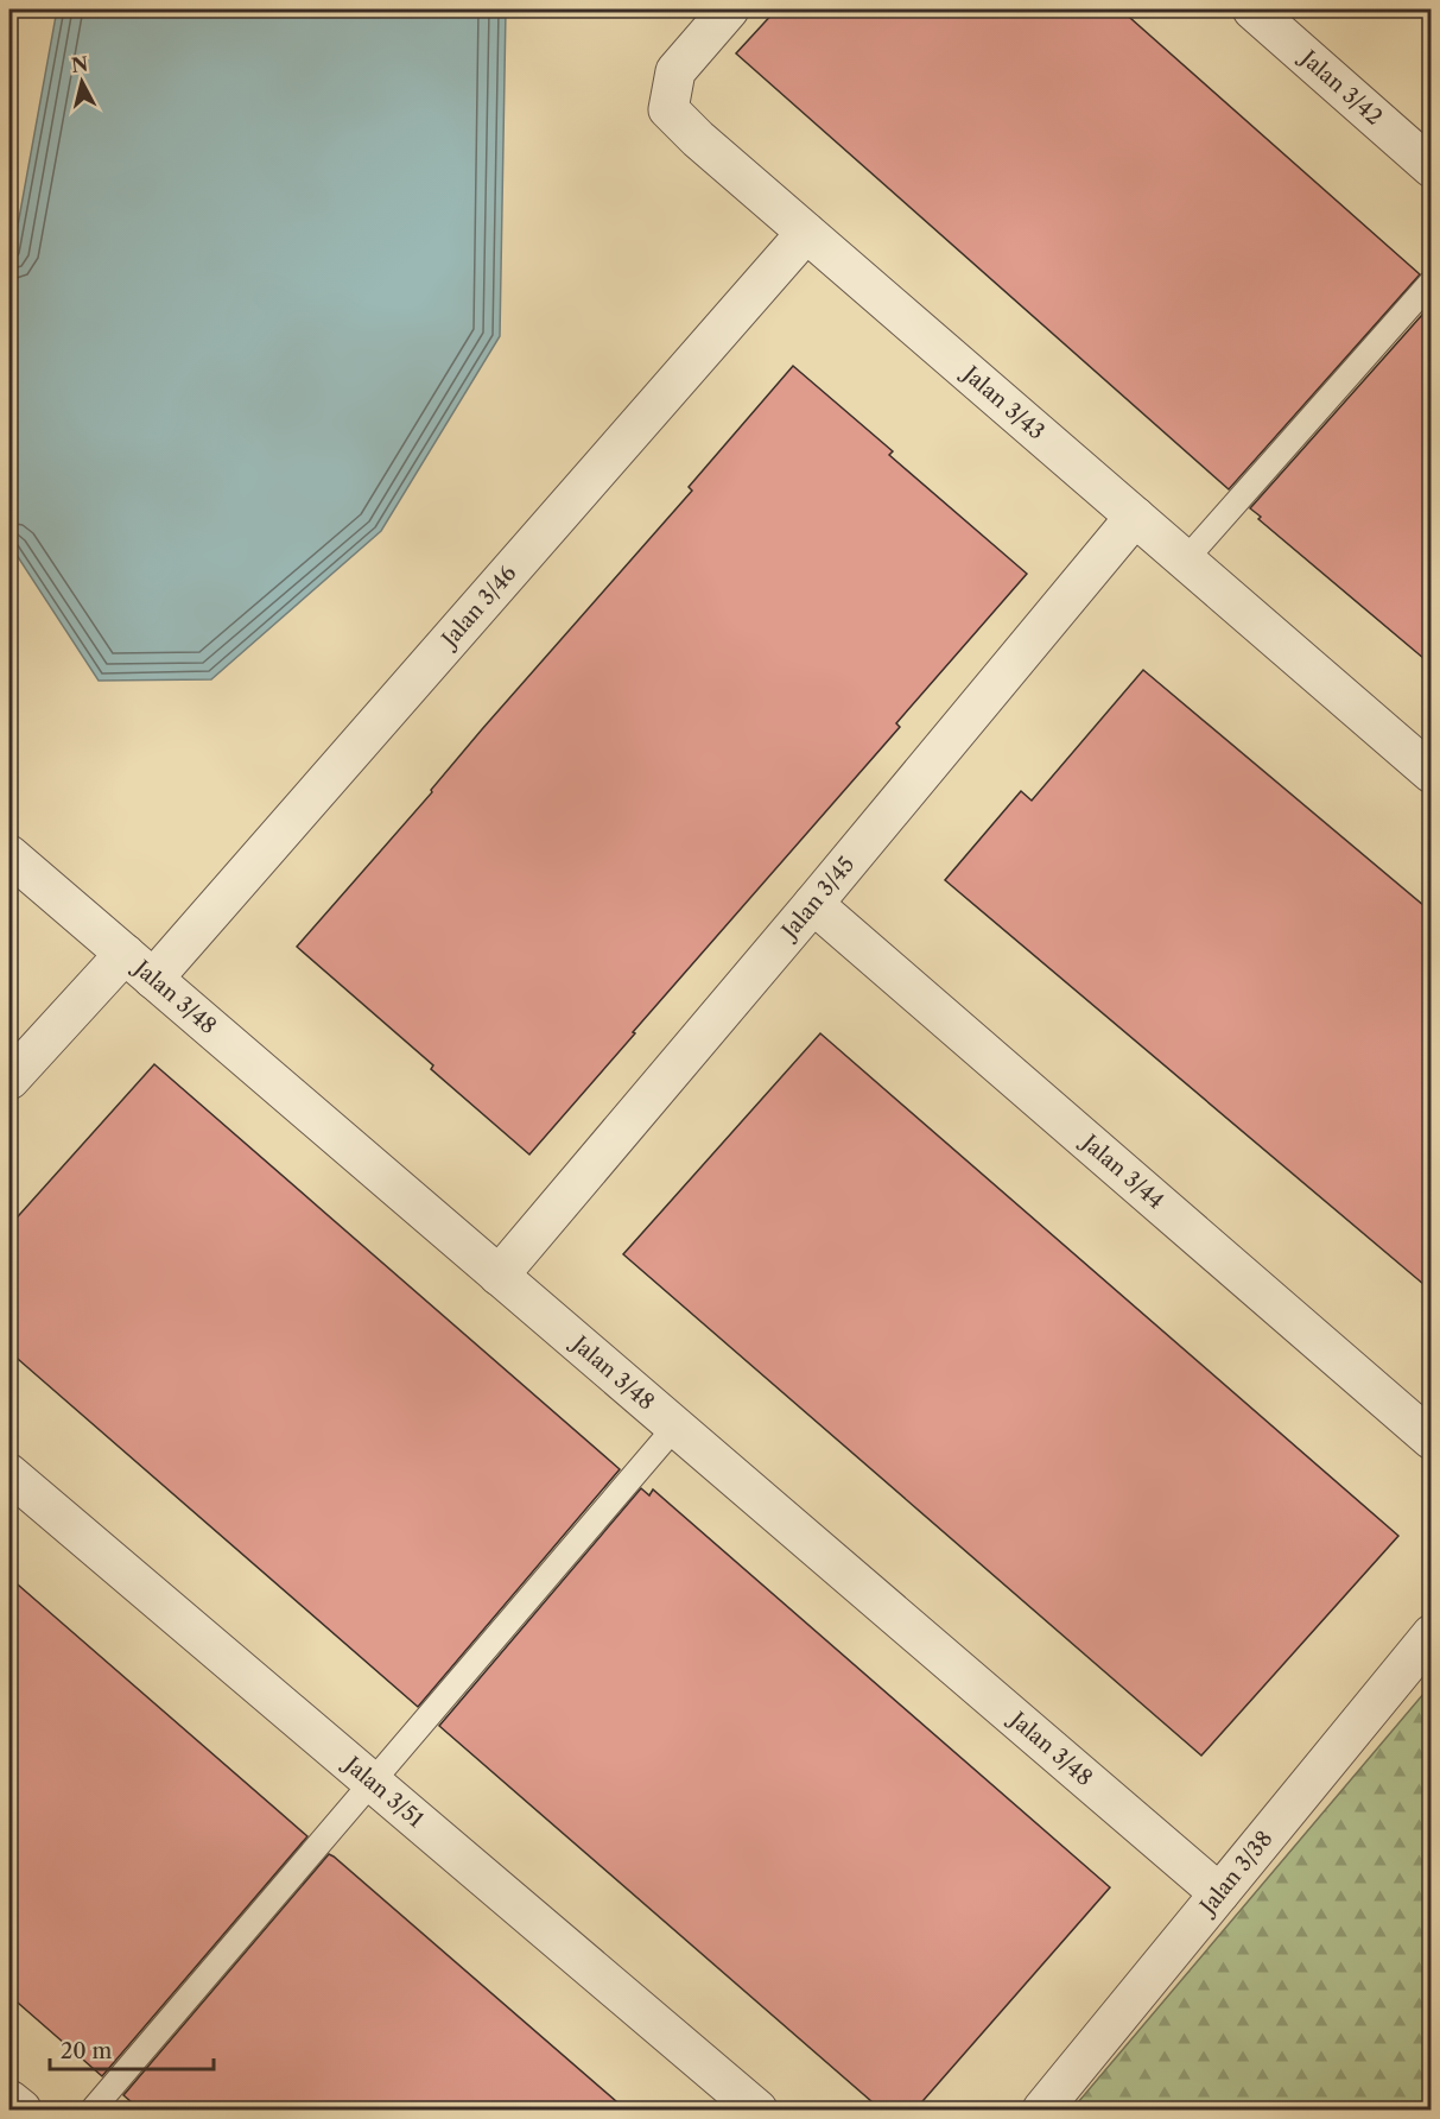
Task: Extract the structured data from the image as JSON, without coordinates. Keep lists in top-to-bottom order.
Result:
{
  "streets": {
    "street": [
      "Jalan 3/42",
      "Jalan 3/43",
      "Jalan 3/46",
      "Jalan 3/45",
      "Jalan 3/48",
      "Jalan 3/44",
      "Jalan 3/51",
      "Jalan 3/38"
    ]
  },
  "crossings": [
    ["Jalan 3/43", "Jalan 3/46"],
    ["Jalan 3/43", "Jalan 3/45"],
    ["Jalan 3/46", "Jalan 3/48"],
    ["Jalan 3/45", "Jalan 3/48"],
    ["Jalan 3/45", "Jalan 3/44"],
    ["Jalan 3/48", "Jalan 3/38"]
  ],
  "scale_bar": "20 m",
  "north": "top"
}
